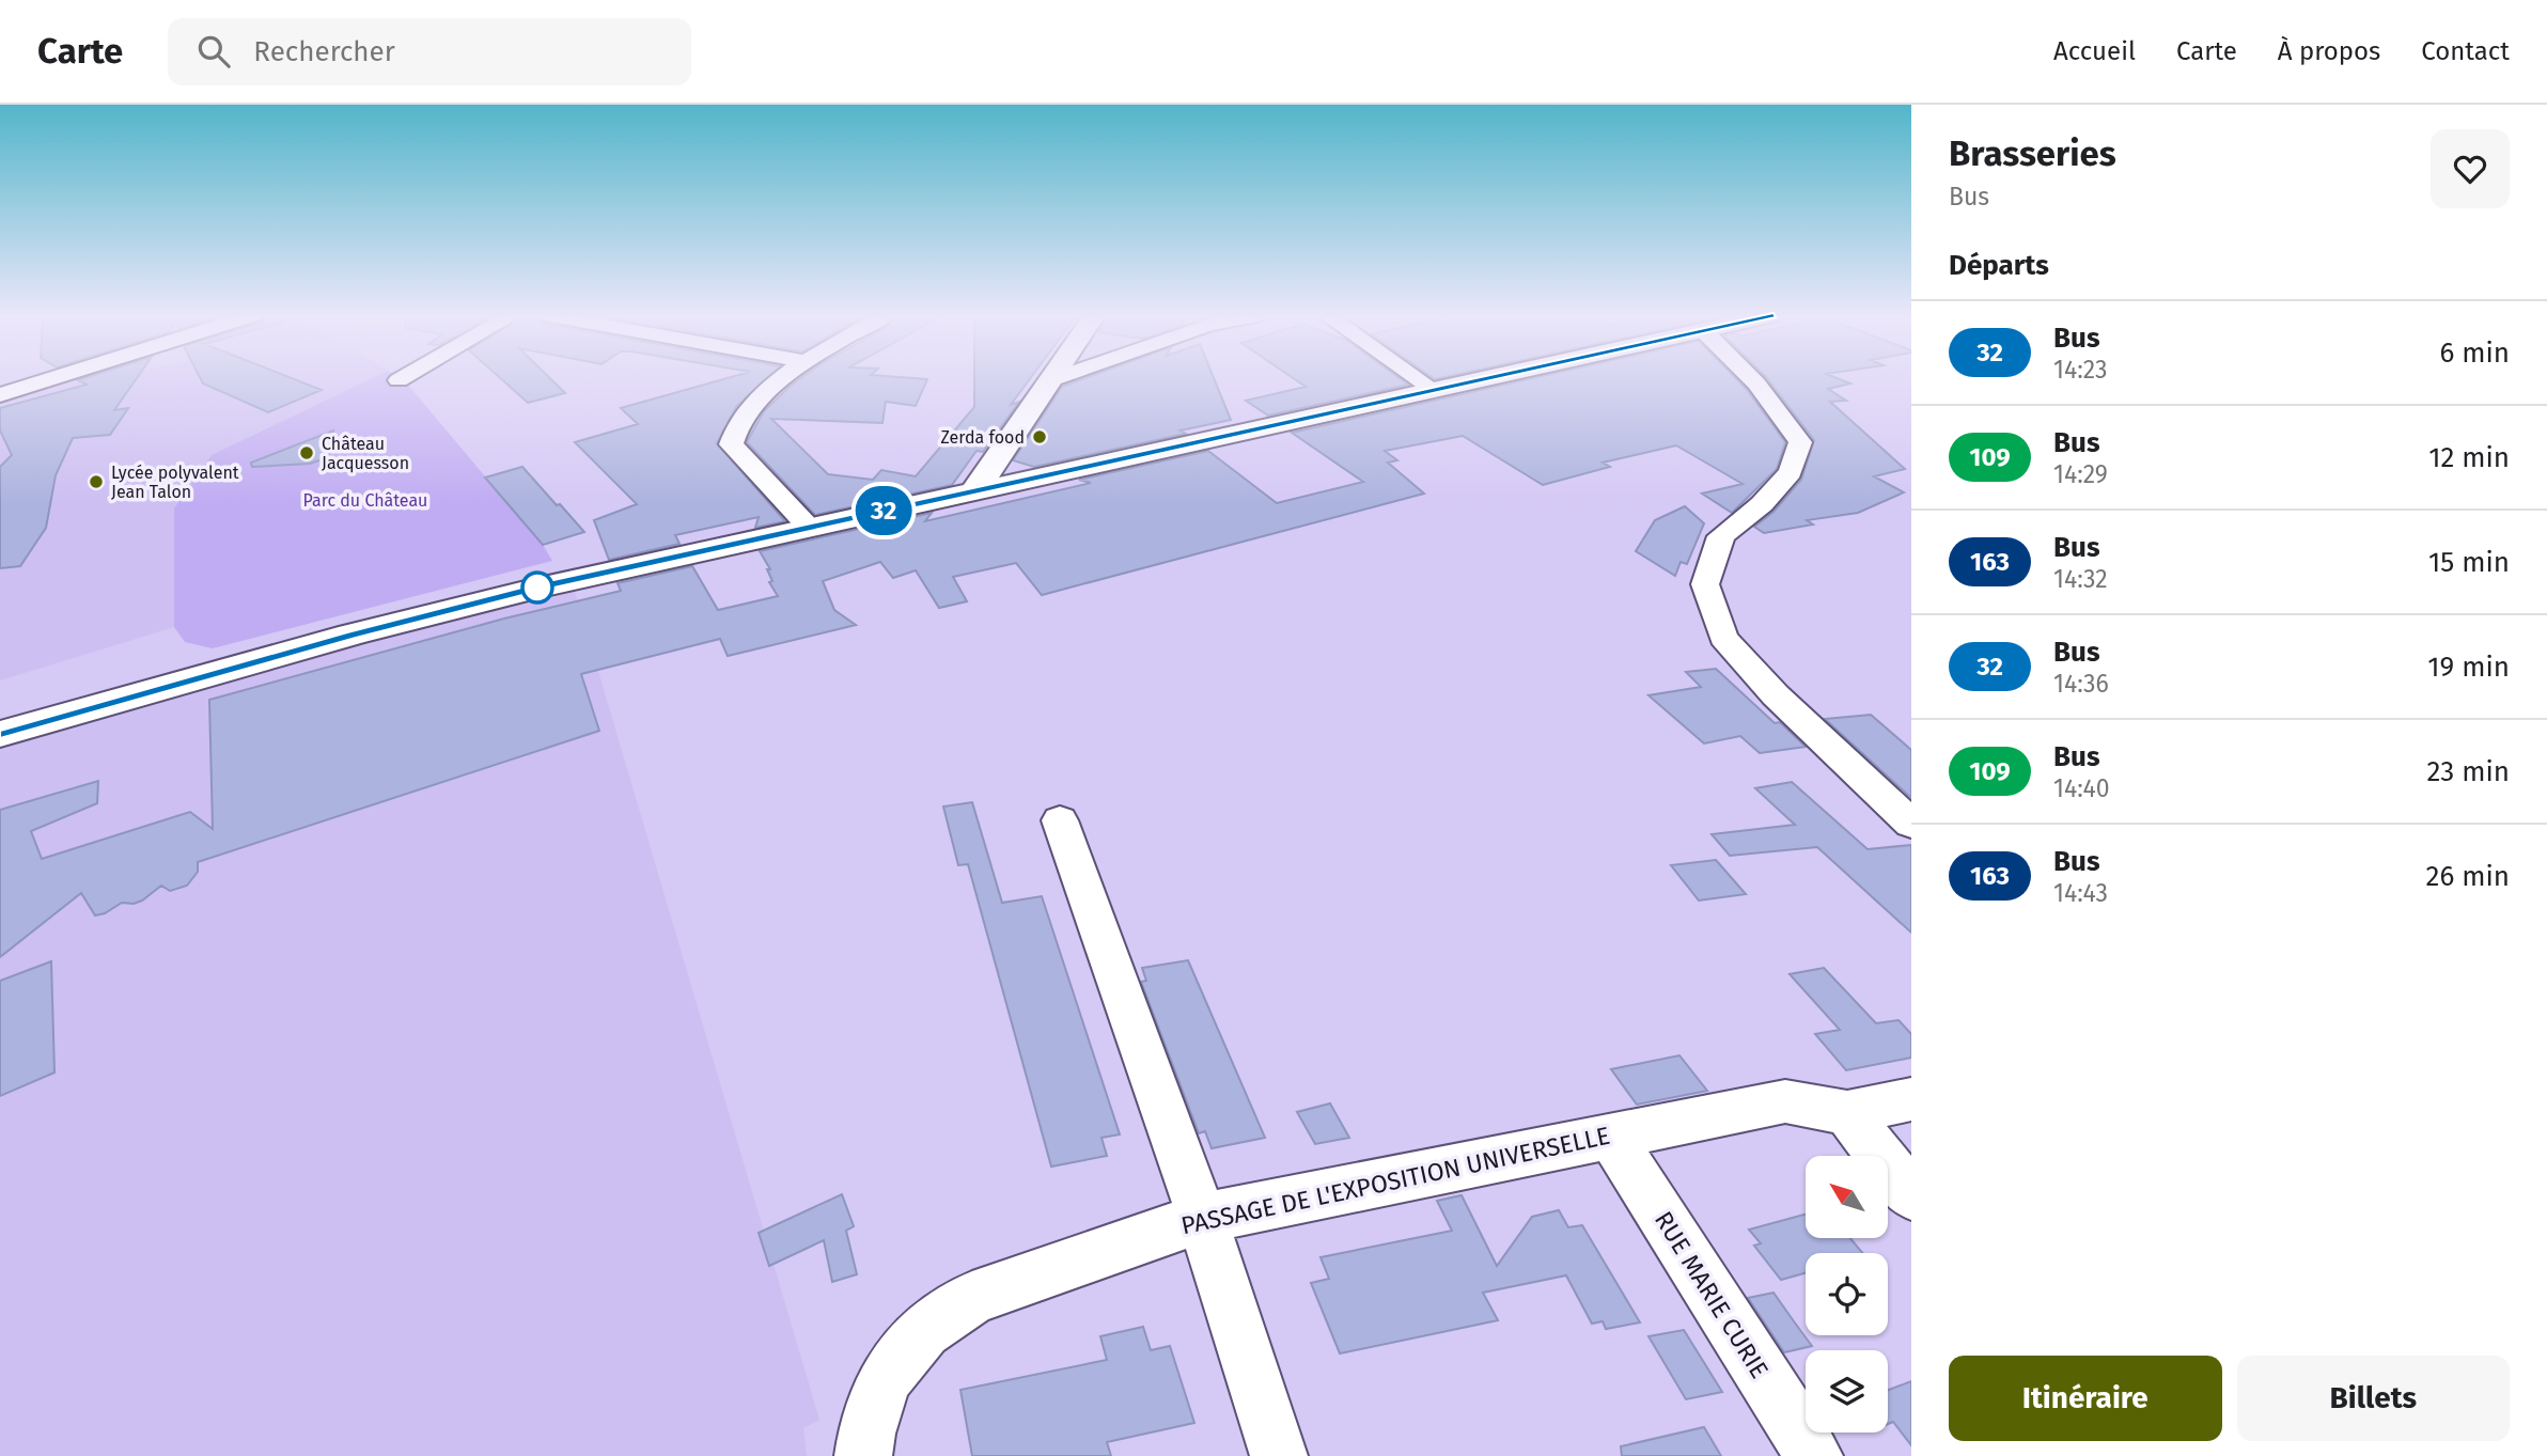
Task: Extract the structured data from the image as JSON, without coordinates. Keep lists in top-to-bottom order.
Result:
{
  "streets": {
    "street": ["PASSAGE DE L'EXPOSITION UNIVERSELLE", "RUE MARIE CURIE"]
  },
  "crossings": [
    ["PASSAGE DE L'EXPOSITION UNIVERSELLE", "RUE MARIE CURIE"]
  ],
  "parks": ["Parc du Château"],
  "places": ["Zerda food", "Château Jacquesson", "Lycée polyvalent Jean Talon"],
  "lines": ["bus line 32"],
  "north": "top left",
  "page": {
    "header": "Carte",
    "search": "Rechercher",
    "nav": [
      "Accueil",
      "Carte",
      "À propos",
      "Contact"
    ],
    "on_map": "32",
    "heading": [
      ["Brasseries", "Bus"],
      "Départs"
    ],
    "list": [
      {
        "mark": "32",
        "name": "Bus",
        "note": "14:23",
        "value": "6 min"
      },
      {
        "mark": "109",
        "name": "Bus",
        "note": "14:29",
        "value": "12 min"
      },
      {
        "mark": "163",
        "name": "Bus",
        "note": "14:32",
        "value": "15 min"
      },
      {
        "mark": "32",
        "name": "Bus",
        "note": "14:36",
        "value": "19 min"
      },
      {
        "mark": "109",
        "name": "Bus",
        "note": "14:40",
        "value": "23 min"
      },
      {
        "mark": "163",
        "name": "Bus",
        "note": "14:43",
        "value": "26 min"
      }
    ],
    "buttons": ["Itinéraire", "Billets"]
  }
}
